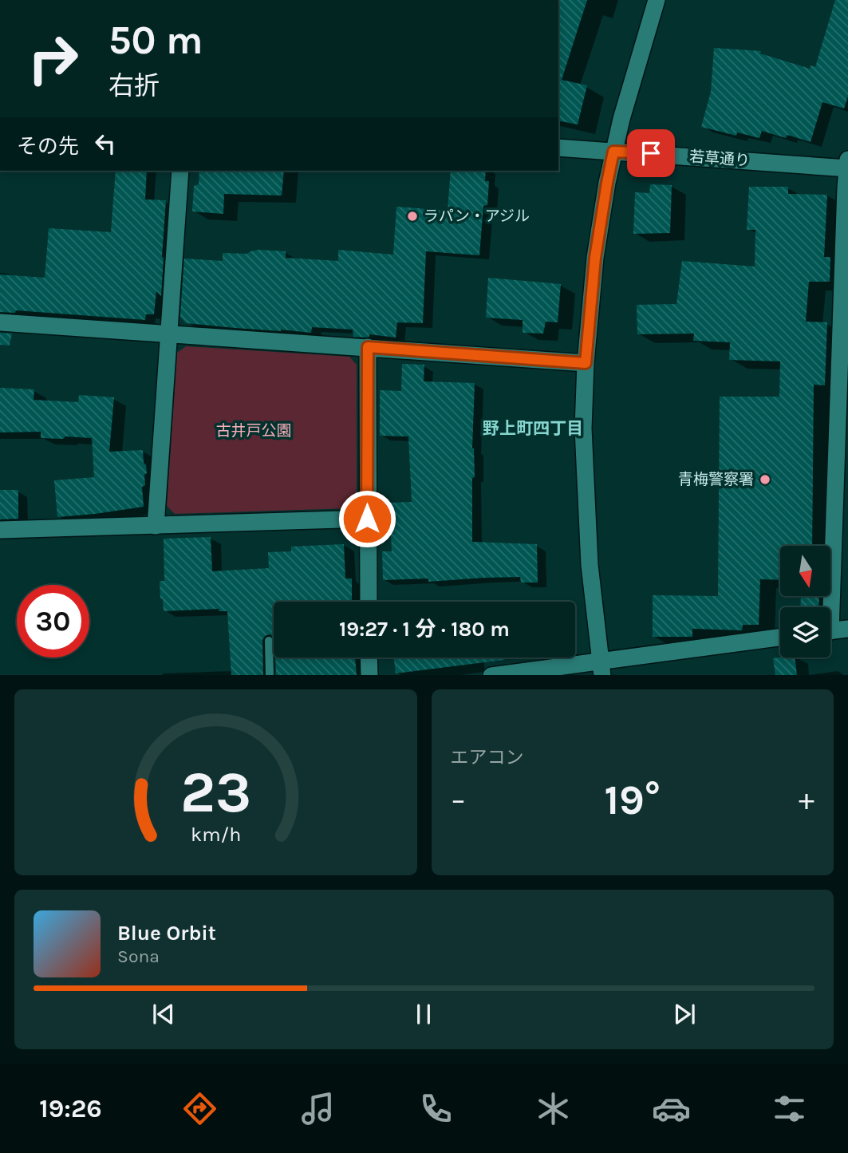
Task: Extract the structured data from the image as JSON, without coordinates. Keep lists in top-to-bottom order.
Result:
{
  "streets": {
    "street": ["若草通り"]
  },
  "districts": ["野上町四丁目"],
  "parks": ["古井戸公園"],
  "places": ["ラパン・アジル", "青梅警察署"],
  "north": "bottom",
  "page": {
    "turn": ["50 m", "右折"],
    "then": "その先",
    "limit": "30",
    "trip": "19:27 · 1 分 · 180 m",
    "tile": "エアコン",
    "heat": ["−", "19°", "+"],
    "song": ["Blue Orbit", "Sona"],
    "tabs": "19:26",
    "gauge": ["23", "km/h"]
  }
}
